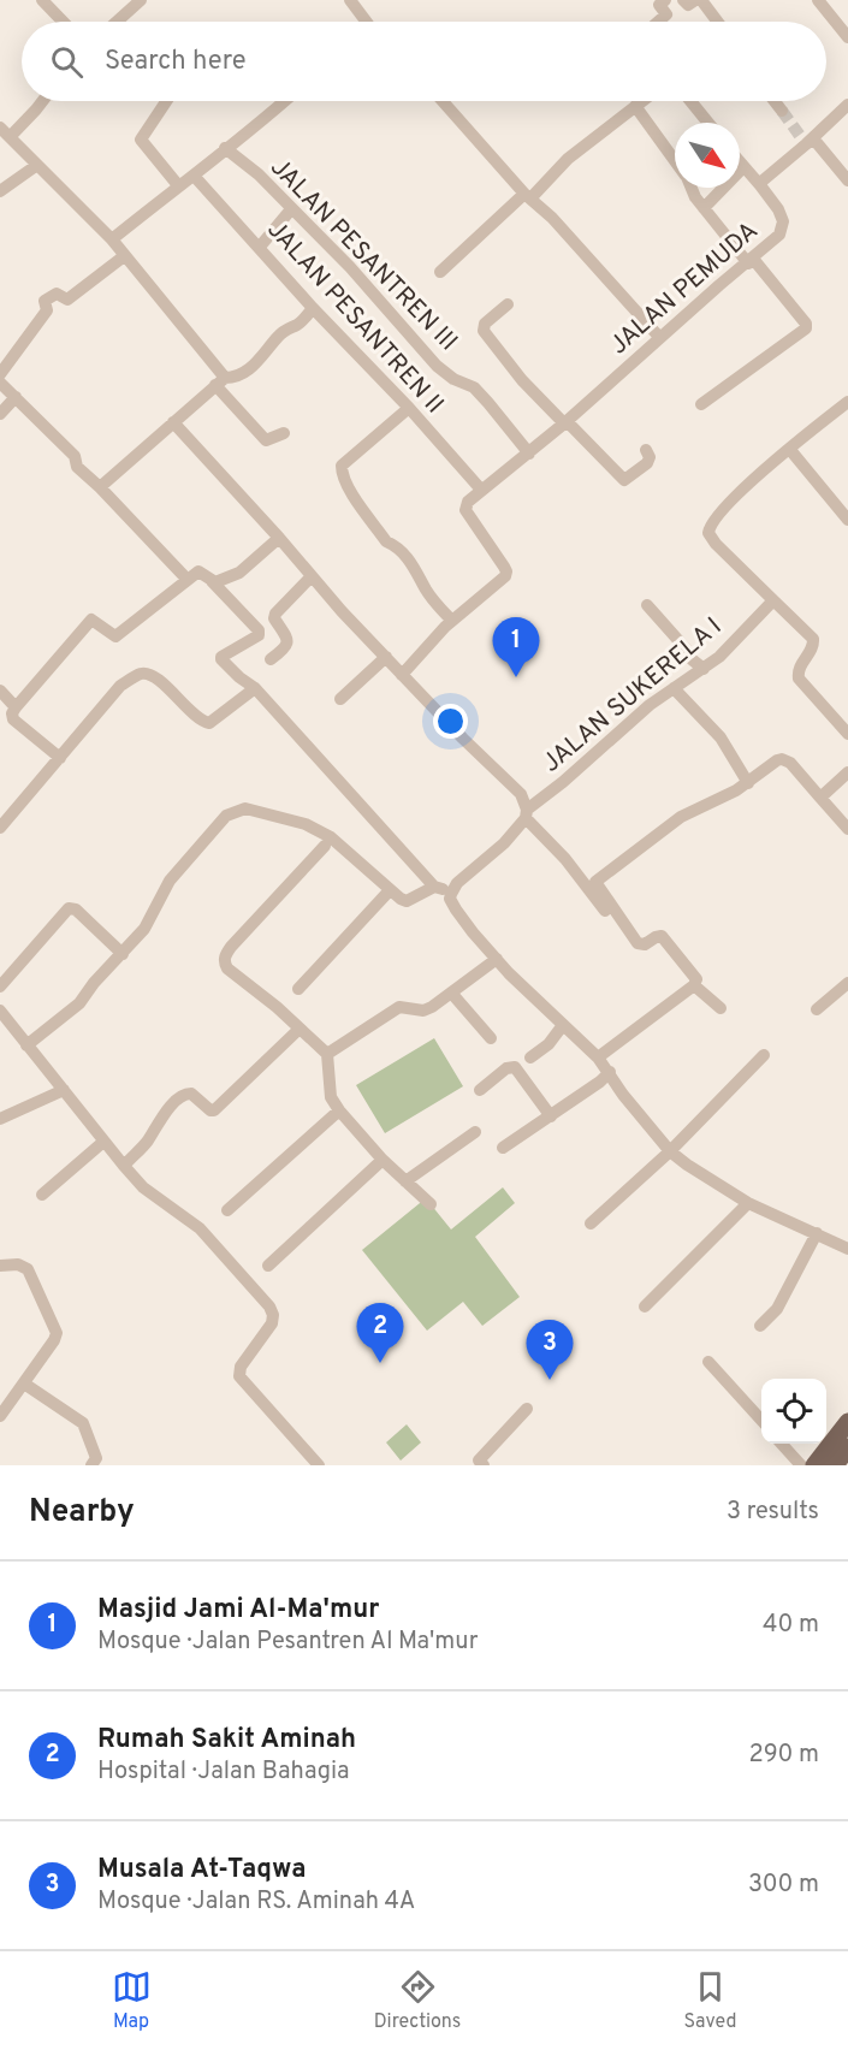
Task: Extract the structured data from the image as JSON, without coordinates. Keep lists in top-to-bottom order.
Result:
{
  "streets": {
    "street": [
      "JALAN PESANTREN III",
      "JALAN PEMUDA",
      "JALAN PESANTREN II",
      "JALAN SUKERELA I"
    ]
  },
  "crossings": [
    ["JALAN PESANTREN III", "JALAN PEMUDA"],
    ["JALAN PEMUDA", "JALAN PESANTREN II"]
  ],
  "north": "bottom right",
  "page": {
    "search": "Search here",
    "pins": ["1", "2", "3"],
    "heading": ["Nearby", "3 results"],
    "list": [
      {
        "mark": "1",
        "name": "Masjid Jami Al-Ma'mur",
        "note": "Mosque · Jalan Pesantren Al Ma'mur",
        "value": "40 m"
      },
      {
        "mark": "2",
        "name": "Rumah Sakit Aminah",
        "note": "Hospital · Jalan Bahagia",
        "value": "290 m"
      },
      {
        "mark": "3",
        "name": "Musala At-Taqwa",
        "note": "Mosque · Jalan RS. Aminah 4A",
        "value": "300 m"
      }
    ],
    "nav": ["Map", "Directions", "Saved"]
  }
}
